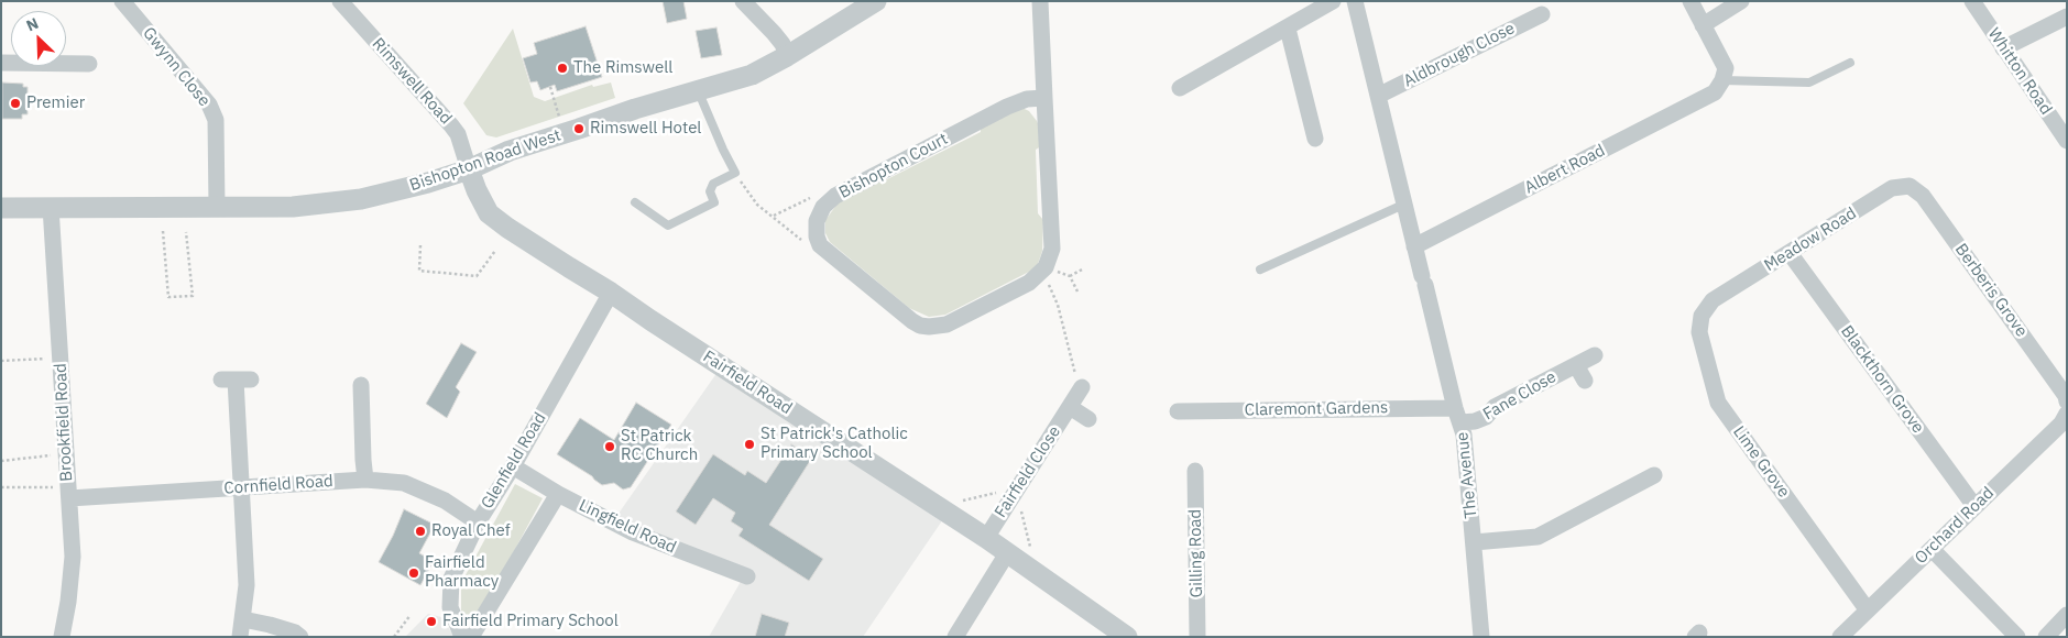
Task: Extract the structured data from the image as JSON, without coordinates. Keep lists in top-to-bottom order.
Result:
{
  "streets": {
    "street": [
      "Aldbrough Close",
      "Gwynn Close",
      "Whitton Road",
      "Rimswell Road",
      "Bishopton Road West",
      "Bishopton Court",
      "Albert Road",
      "Meadow Road",
      "Berberis Grove",
      "Blackthorn Grove",
      "Fairfield Road",
      "Fane Close",
      "Claremont Gardens",
      "Brookfield Road",
      "Glenfield Road",
      "Lime Grove",
      "Fairfield Close",
      "The Avenue",
      "Cornfield Road",
      "Orchard Road",
      "Lingfield Road",
      "Gilling Road"
    ]
  },
  "crossings": [
    ["Aldbrough Close", "The Avenue"],
    ["Gwynn Close", "Bishopton Road West"],
    ["Rimswell Road", "Bishopton Road West"],
    ["Rimswell Road", "Fairfield Road"],
    ["Bishopton Road West", "Fairfield Road"],
    ["Bishopton Road West", "Brookfield Road"],
    ["Albert Road", "The Avenue"],
    ["Meadow Road", "Berberis Grove"],
    ["Meadow Road", "Blackthorn Grove"],
    ["Meadow Road", "Lime Grove"],
    ["Blackthorn Grove", "Orchard Road"],
    ["Fairfield Road", "Glenfield Road"],
    ["Fairfield Road", "Fairfield Close"],
    ["Fane Close", "Claremont Gardens"],
    ["Fane Close", "The Avenue"],
    ["Claremont Gardens", "The Avenue"],
    ["Brookfield Road", "Cornfield Road"],
    ["Glenfield Road", "Cornfield Road"],
    ["Glenfield Road", "Lingfield Road"],
    ["Lime Grove", "Orchard Road"]
  ],
  "places": [
    "The Rimswell",
    "Premier",
    "Rimswell Hotel",
    "St Patrick's Catholic Primary School",
    "St Patrick RC Church",
    "Royal Chef",
    "Fairfield Pharmacy",
    "Fairfield Primary School"
  ],
  "north": "top left"
}
